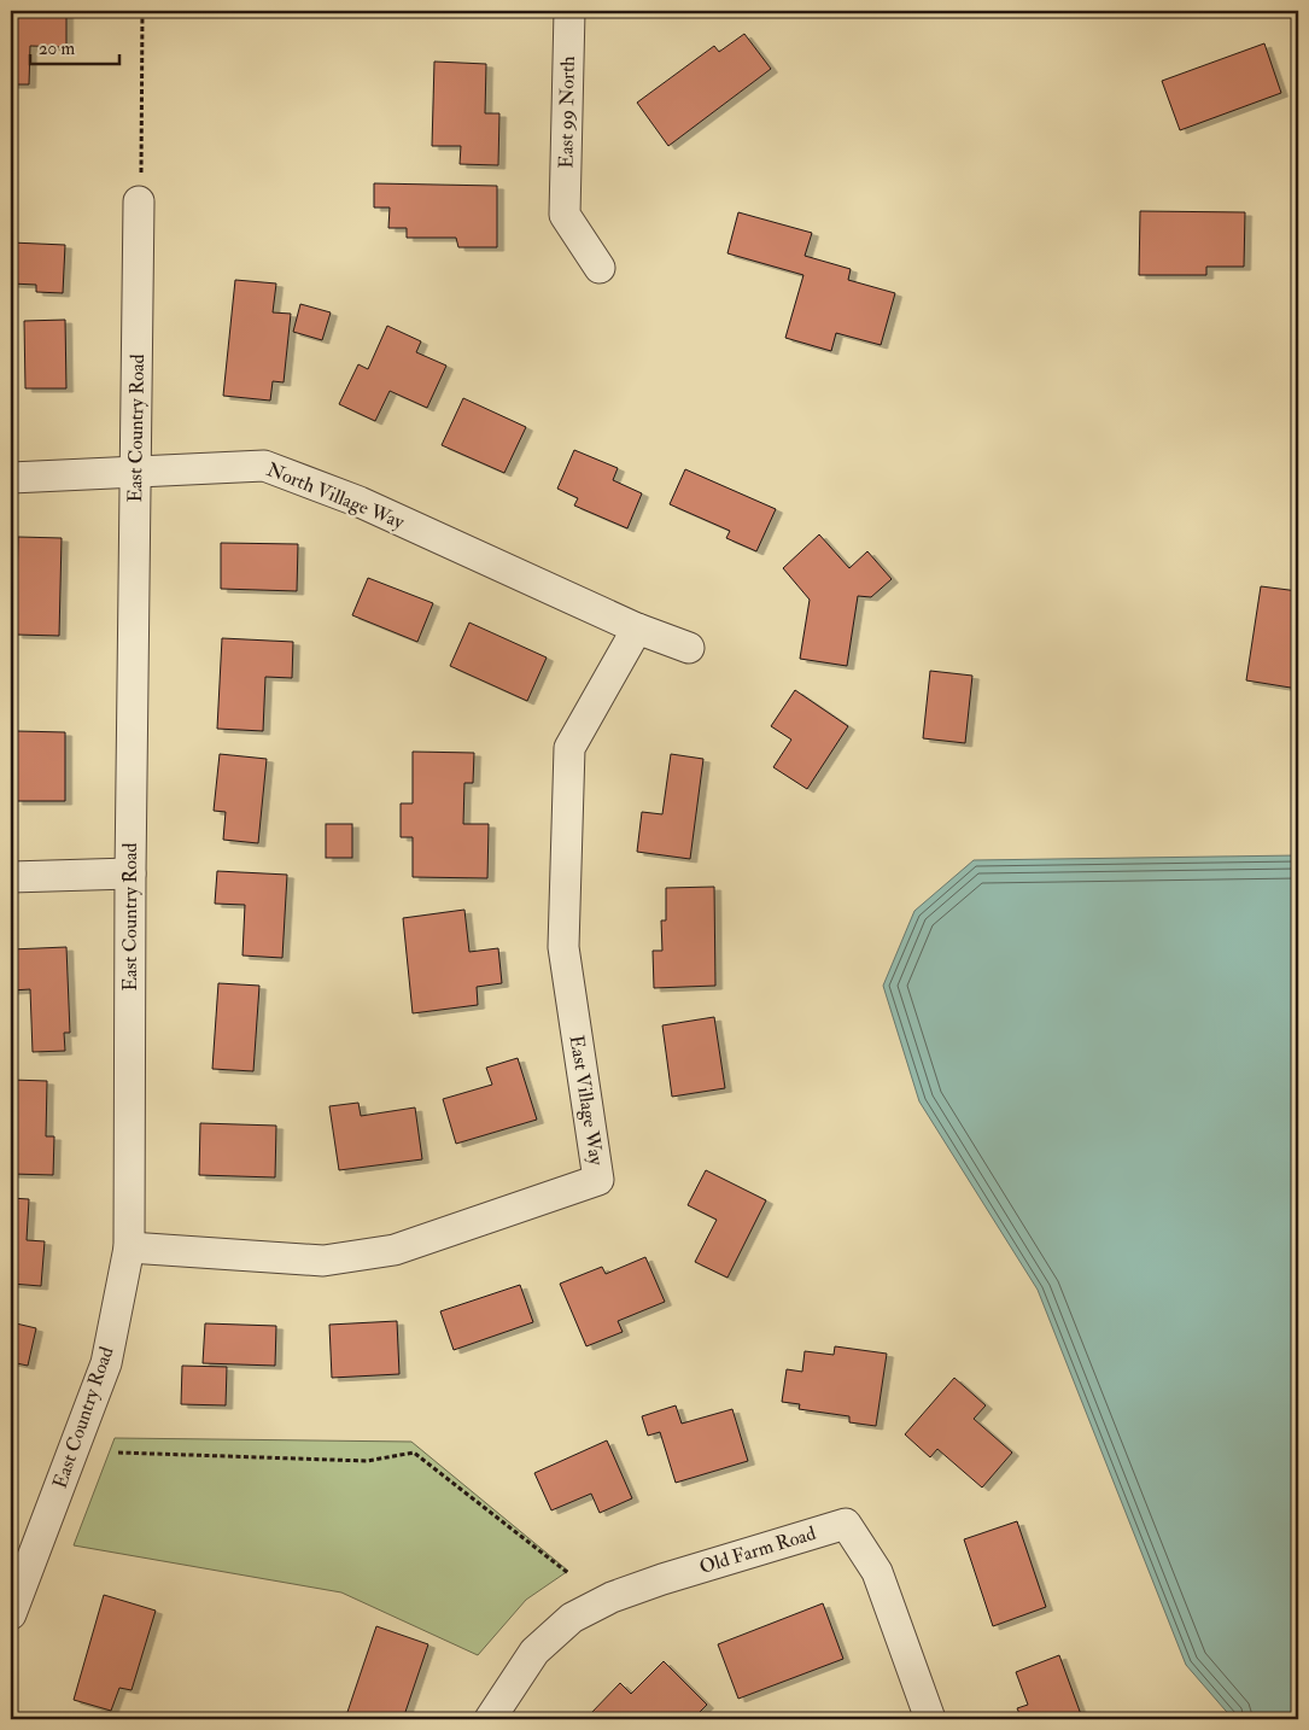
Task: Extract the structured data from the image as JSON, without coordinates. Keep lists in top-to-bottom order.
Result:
{
  "streets": {
    "street": [
      "East 99 North",
      "East Country Road",
      "North Village Way",
      "East Village Way",
      "Old Farm Road"
    ]
  },
  "crossings": [
    ["East Country Road", "North Village Way"],
    ["East Country Road", "East Village Way"],
    ["North Village Way", "East Village Way"]
  ],
  "scale_bar": "20 m"
}
